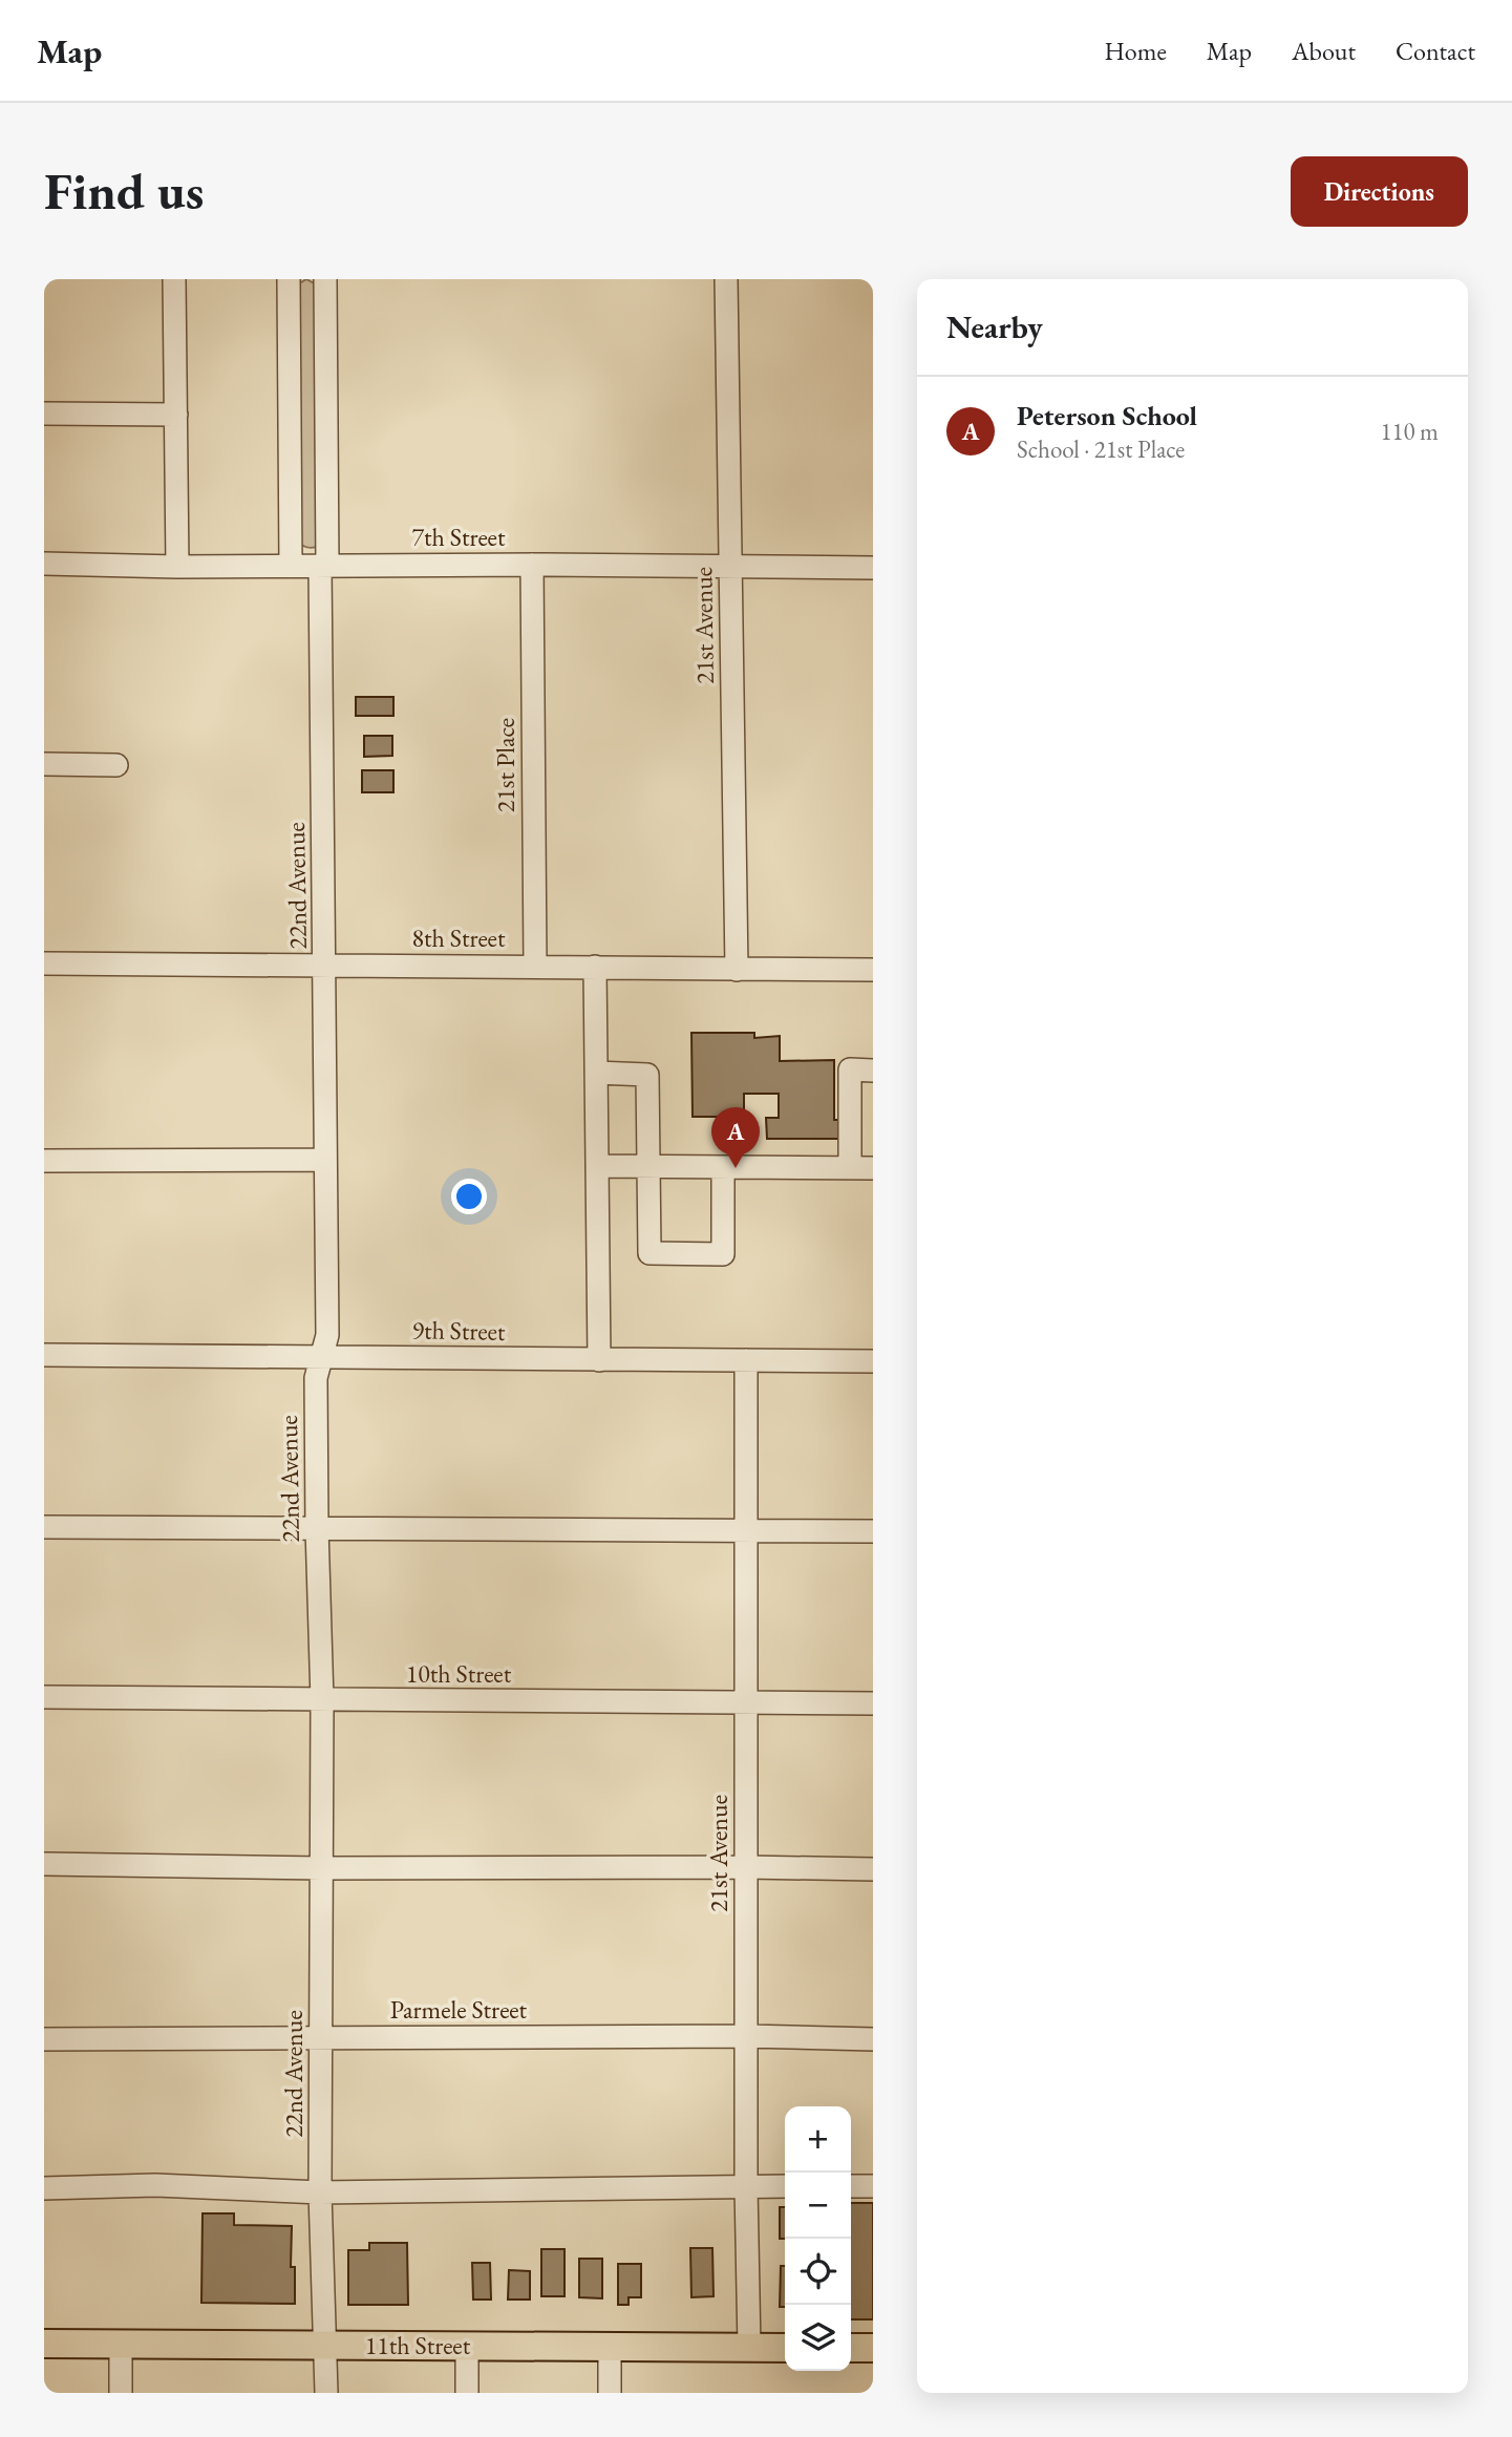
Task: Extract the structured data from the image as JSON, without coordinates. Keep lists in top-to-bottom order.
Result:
{
  "streets": {
    "main road": ["11th Street"],
    "street": [
      "7th Street",
      "21st Avenue",
      "21st Place",
      "22nd Avenue",
      "8th Street",
      "9th Street",
      "10th Street",
      "Parmele Street"
    ]
  },
  "crossings": [
    ["7th Street", "21st Avenue"],
    ["7th Street", "21st Place"],
    ["7th Street", "22nd Avenue"],
    ["21st Avenue", "8th Street"],
    ["21st Avenue", "9th Street"],
    ["21st Avenue", "10th Street"],
    ["21st Avenue", "Parmele Street"],
    ["21st Avenue", "11th Street"],
    ["21st Place", "8th Street"],
    ["22nd Avenue", "8th Street"],
    ["22nd Avenue", "9th Street"],
    ["22nd Avenue", "10th Street"],
    ["22nd Avenue", "Parmele Street"],
    ["22nd Avenue", "11th Street"]
  ],
  "page": {
    "header": "Map",
    "nav": [
      "Home",
      "Map",
      "About",
      "Contact"
    ],
    "buttons": "Directions",
    "title": "Find us",
    "heading": "Nearby",
    "list": [
      {
        "mark": "A",
        "name": "Peterson School",
        "note": "School · 21st Place",
        "value": "110 m"
      }
    ],
    "pins": "A",
    "map_buttons": ["+", "−"]
  }
}
